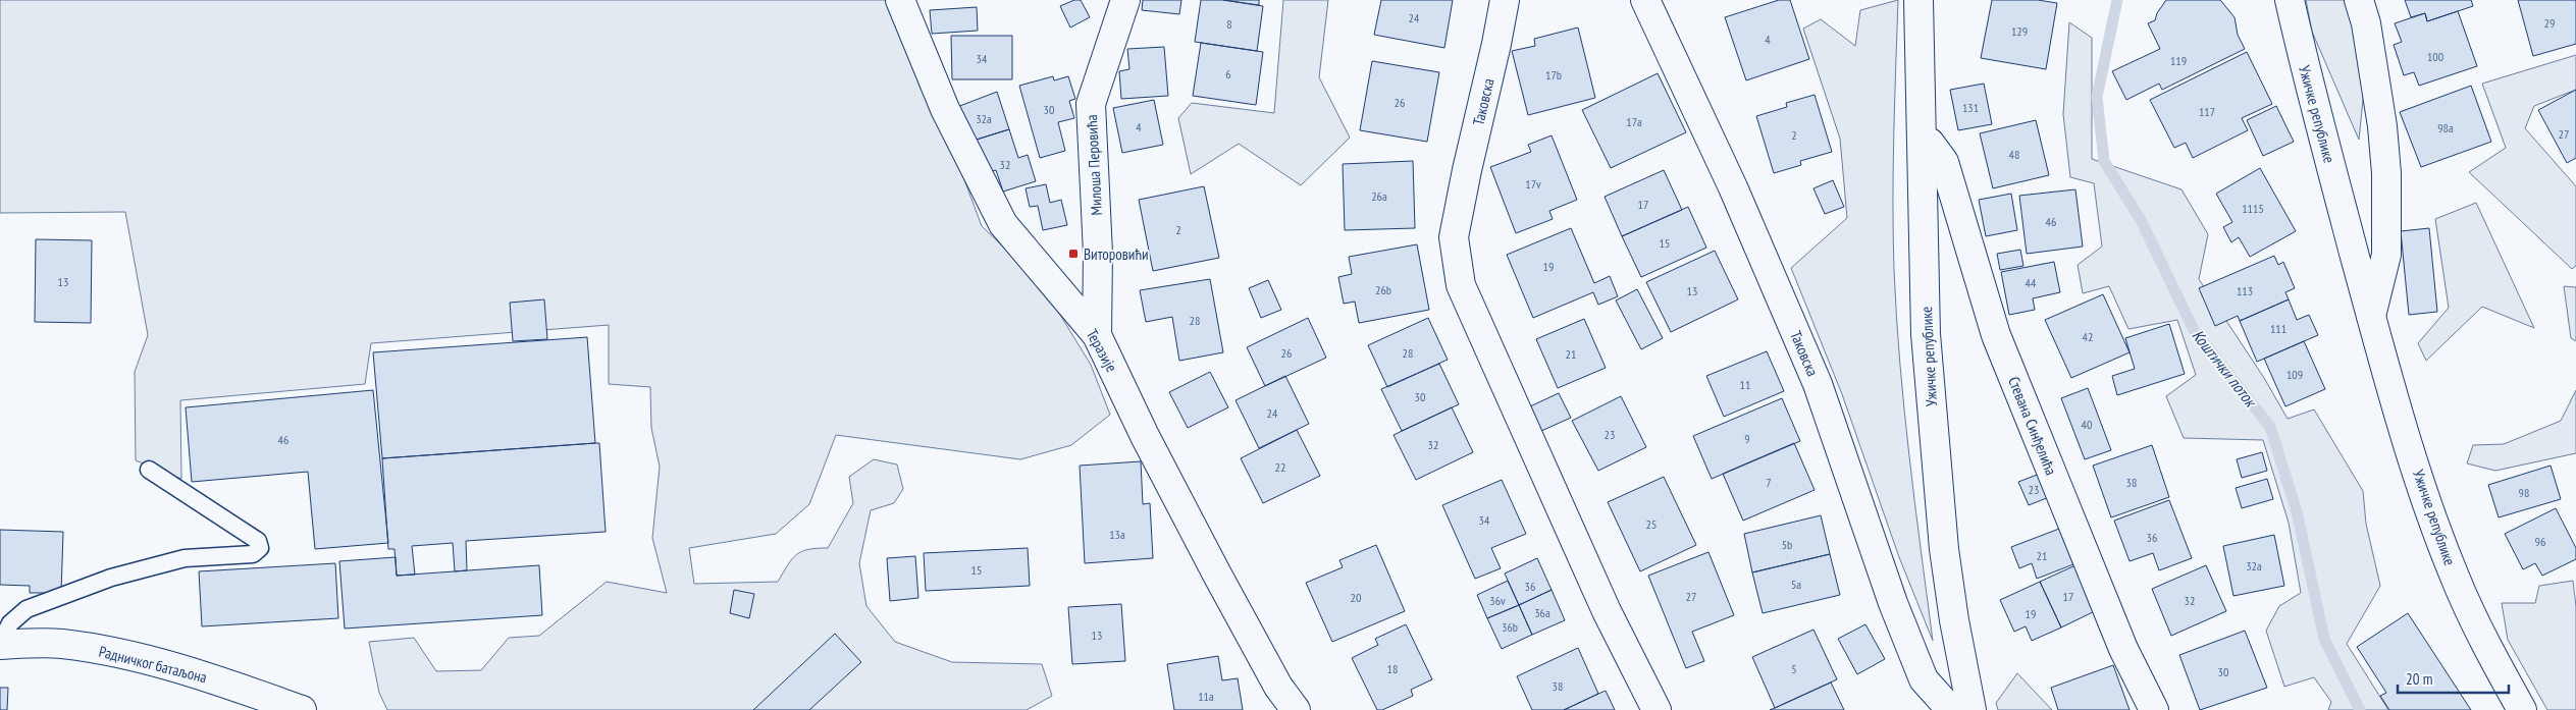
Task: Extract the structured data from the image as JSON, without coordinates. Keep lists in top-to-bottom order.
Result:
{
  "streets": {
    "street": [
      "Таковска",
      "Ужичке републике",
      "Милоша Перовића",
      "Теразије",
      "Стевана Синђелића",
      "Радничког батаљона"
    ]
  },
  "crossings": [
    ["Ужичке републике", "Стевана Синђелића"],
    ["Милоша Перовића", "Теразије"]
  ],
  "water": ["Коштички поток"],
  "places": {
    "transit": ["Виторовићи"]
  },
  "house_numbers": [
    "24",
    "29",
    "8",
    "129",
    "4",
    "100",
    "34",
    "119",
    "6",
    "17b",
    "26",
    "131",
    "30",
    "117",
    "32a",
    "17a",
    "4",
    "98a",
    "27",
    "2",
    "48",
    "32",
    "17v",
    "26a",
    "17",
    "1115",
    "46",
    "2",
    "15",
    "19",
    "13",
    "44",
    "26b",
    "13",
    "113",
    "28",
    "111",
    "42",
    "26",
    "28",
    "21",
    "109",
    "11",
    "30",
    "24",
    "40",
    "23",
    "9",
    "46",
    "32",
    "22",
    "7",
    "38",
    "23",
    "98",
    "34",
    "25",
    "13a",
    "36",
    "96",
    "5b",
    "21",
    "32a",
    "15",
    "5a",
    "36",
    "27",
    "17",
    "20",
    "36v",
    "32",
    "36a",
    "19",
    "36b",
    "13",
    "18",
    "5",
    "30",
    "38",
    "11a"
  ],
  "scale_bar": "20 m"
}
